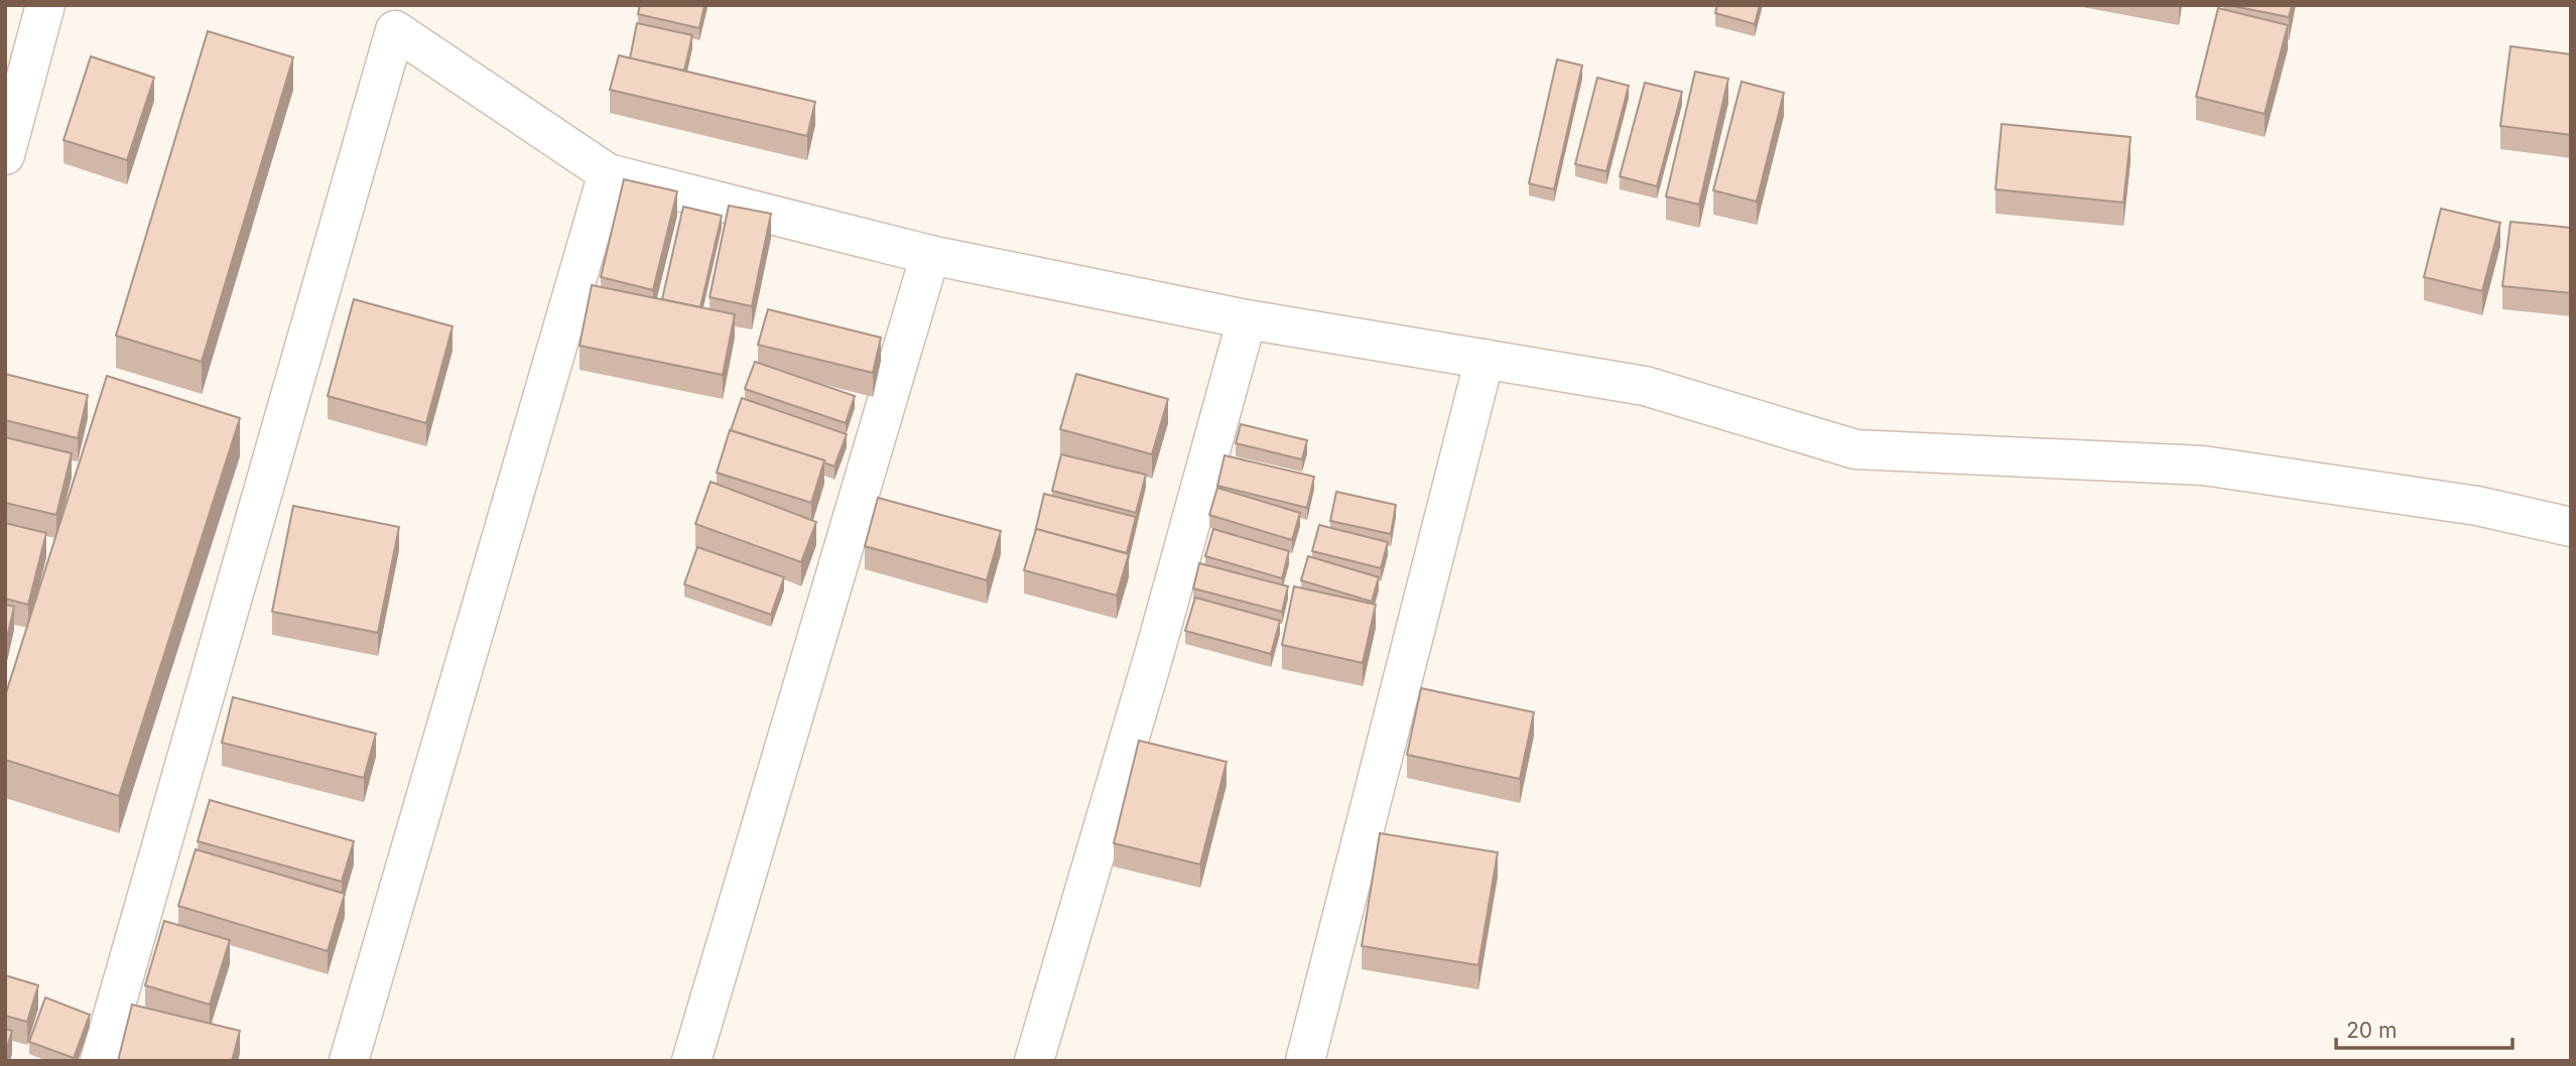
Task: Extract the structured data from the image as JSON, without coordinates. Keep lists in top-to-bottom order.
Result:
{
  "scale_bar": "20 m"
}
